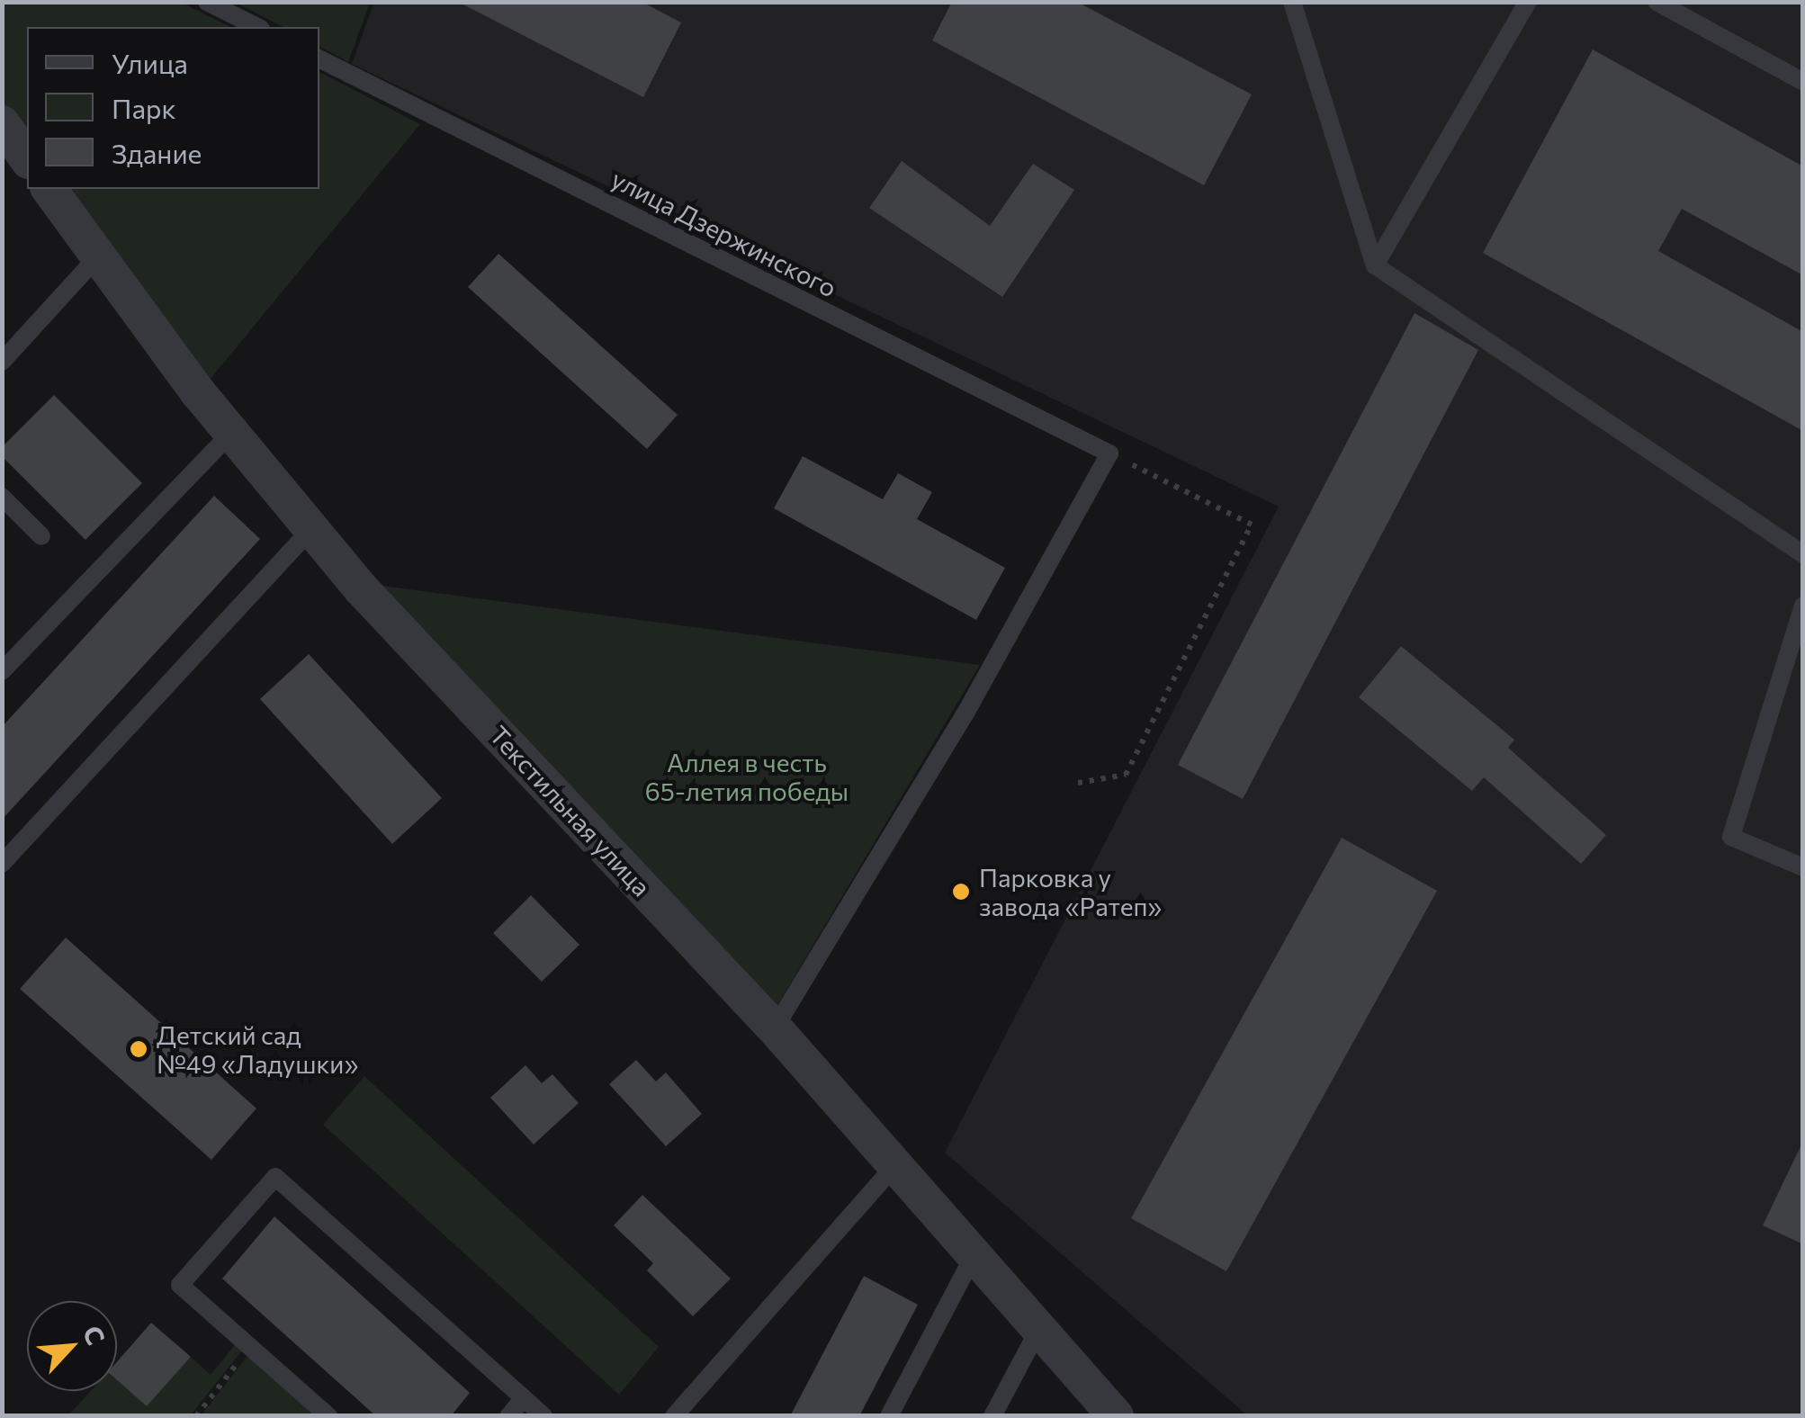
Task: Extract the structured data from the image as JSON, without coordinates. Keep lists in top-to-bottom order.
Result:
{
  "streets": {
    "street": ["Текстильная улица"],
    "lane": ["улица Дзержинского"]
  },
  "parks": ["Аллея в честь 65-летия победы"],
  "places": ["Парковка у завода «Ратеп»", "Детский сад №49 «Ладушки»"],
  "legend": ["Улица", "Парк", "Здание"],
  "north": "top right"
}
